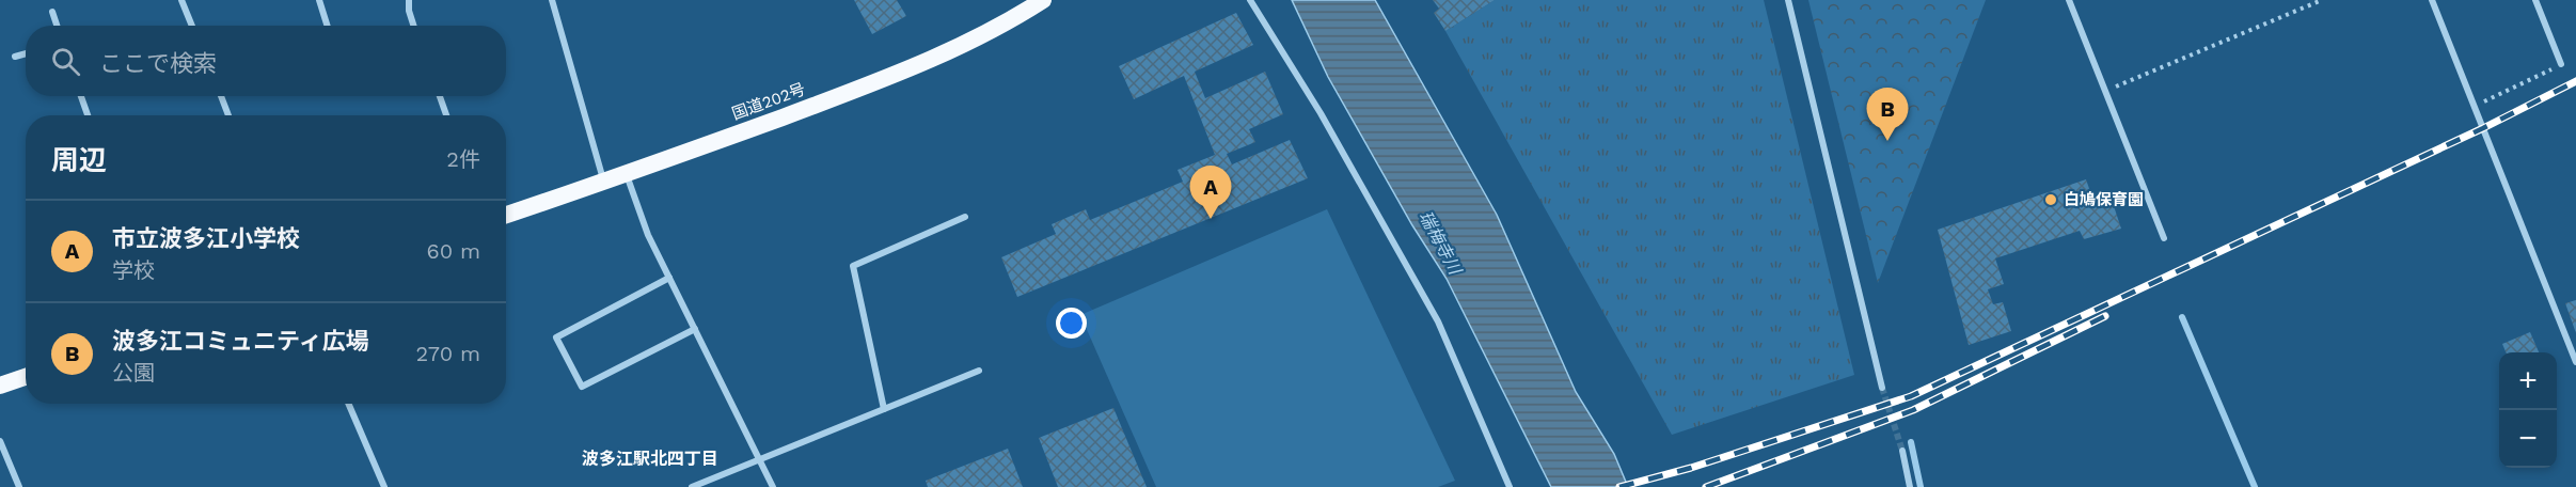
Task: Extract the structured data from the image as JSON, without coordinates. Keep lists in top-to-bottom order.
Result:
{
  "streets": {
    "highway": ["国道202号"]
  },
  "districts": ["波多江駅北四丁目"],
  "water": ["瑞梅寺川"],
  "places": ["白鳩保育園"],
  "page": {
    "search": "ここで検索",
    "pins": ["B", "A"],
    "heading": ["周辺", "2件"],
    "list": [
      {
        "mark": "A",
        "name": "市立波多江小学校",
        "note": "学校",
        "value": "60 m"
      },
      {
        "mark": "B",
        "name": "波多江コミュニティ広場",
        "note": "公園",
        "value": "270 m"
      }
    ],
    "map_buttons": ["+", "−"]
  }
}
